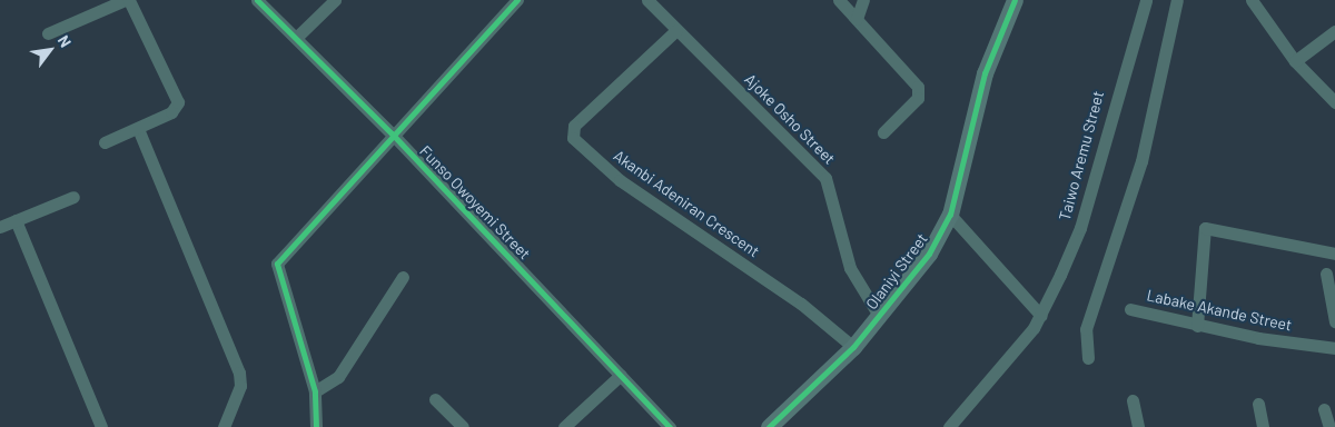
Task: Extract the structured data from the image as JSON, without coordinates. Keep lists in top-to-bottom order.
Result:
{
  "streets": {
    "street": [
      "Ajoke Osho Street",
      "Taiwo Aremu Street",
      "Funso Owoyemi Street",
      "Akanbi Adeniran Crescent",
      "Olaniyi Street",
      "Labake Akande Street"
    ]
  },
  "crossings": [
    ["Ajoke Osho Street", "Akanbi Adeniran Crescent"],
    ["Ajoke Osho Street", "Olaniyi Street"],
    ["Akanbi Adeniran Crescent", "Olaniyi Street"]
  ],
  "north": "top right"
}
